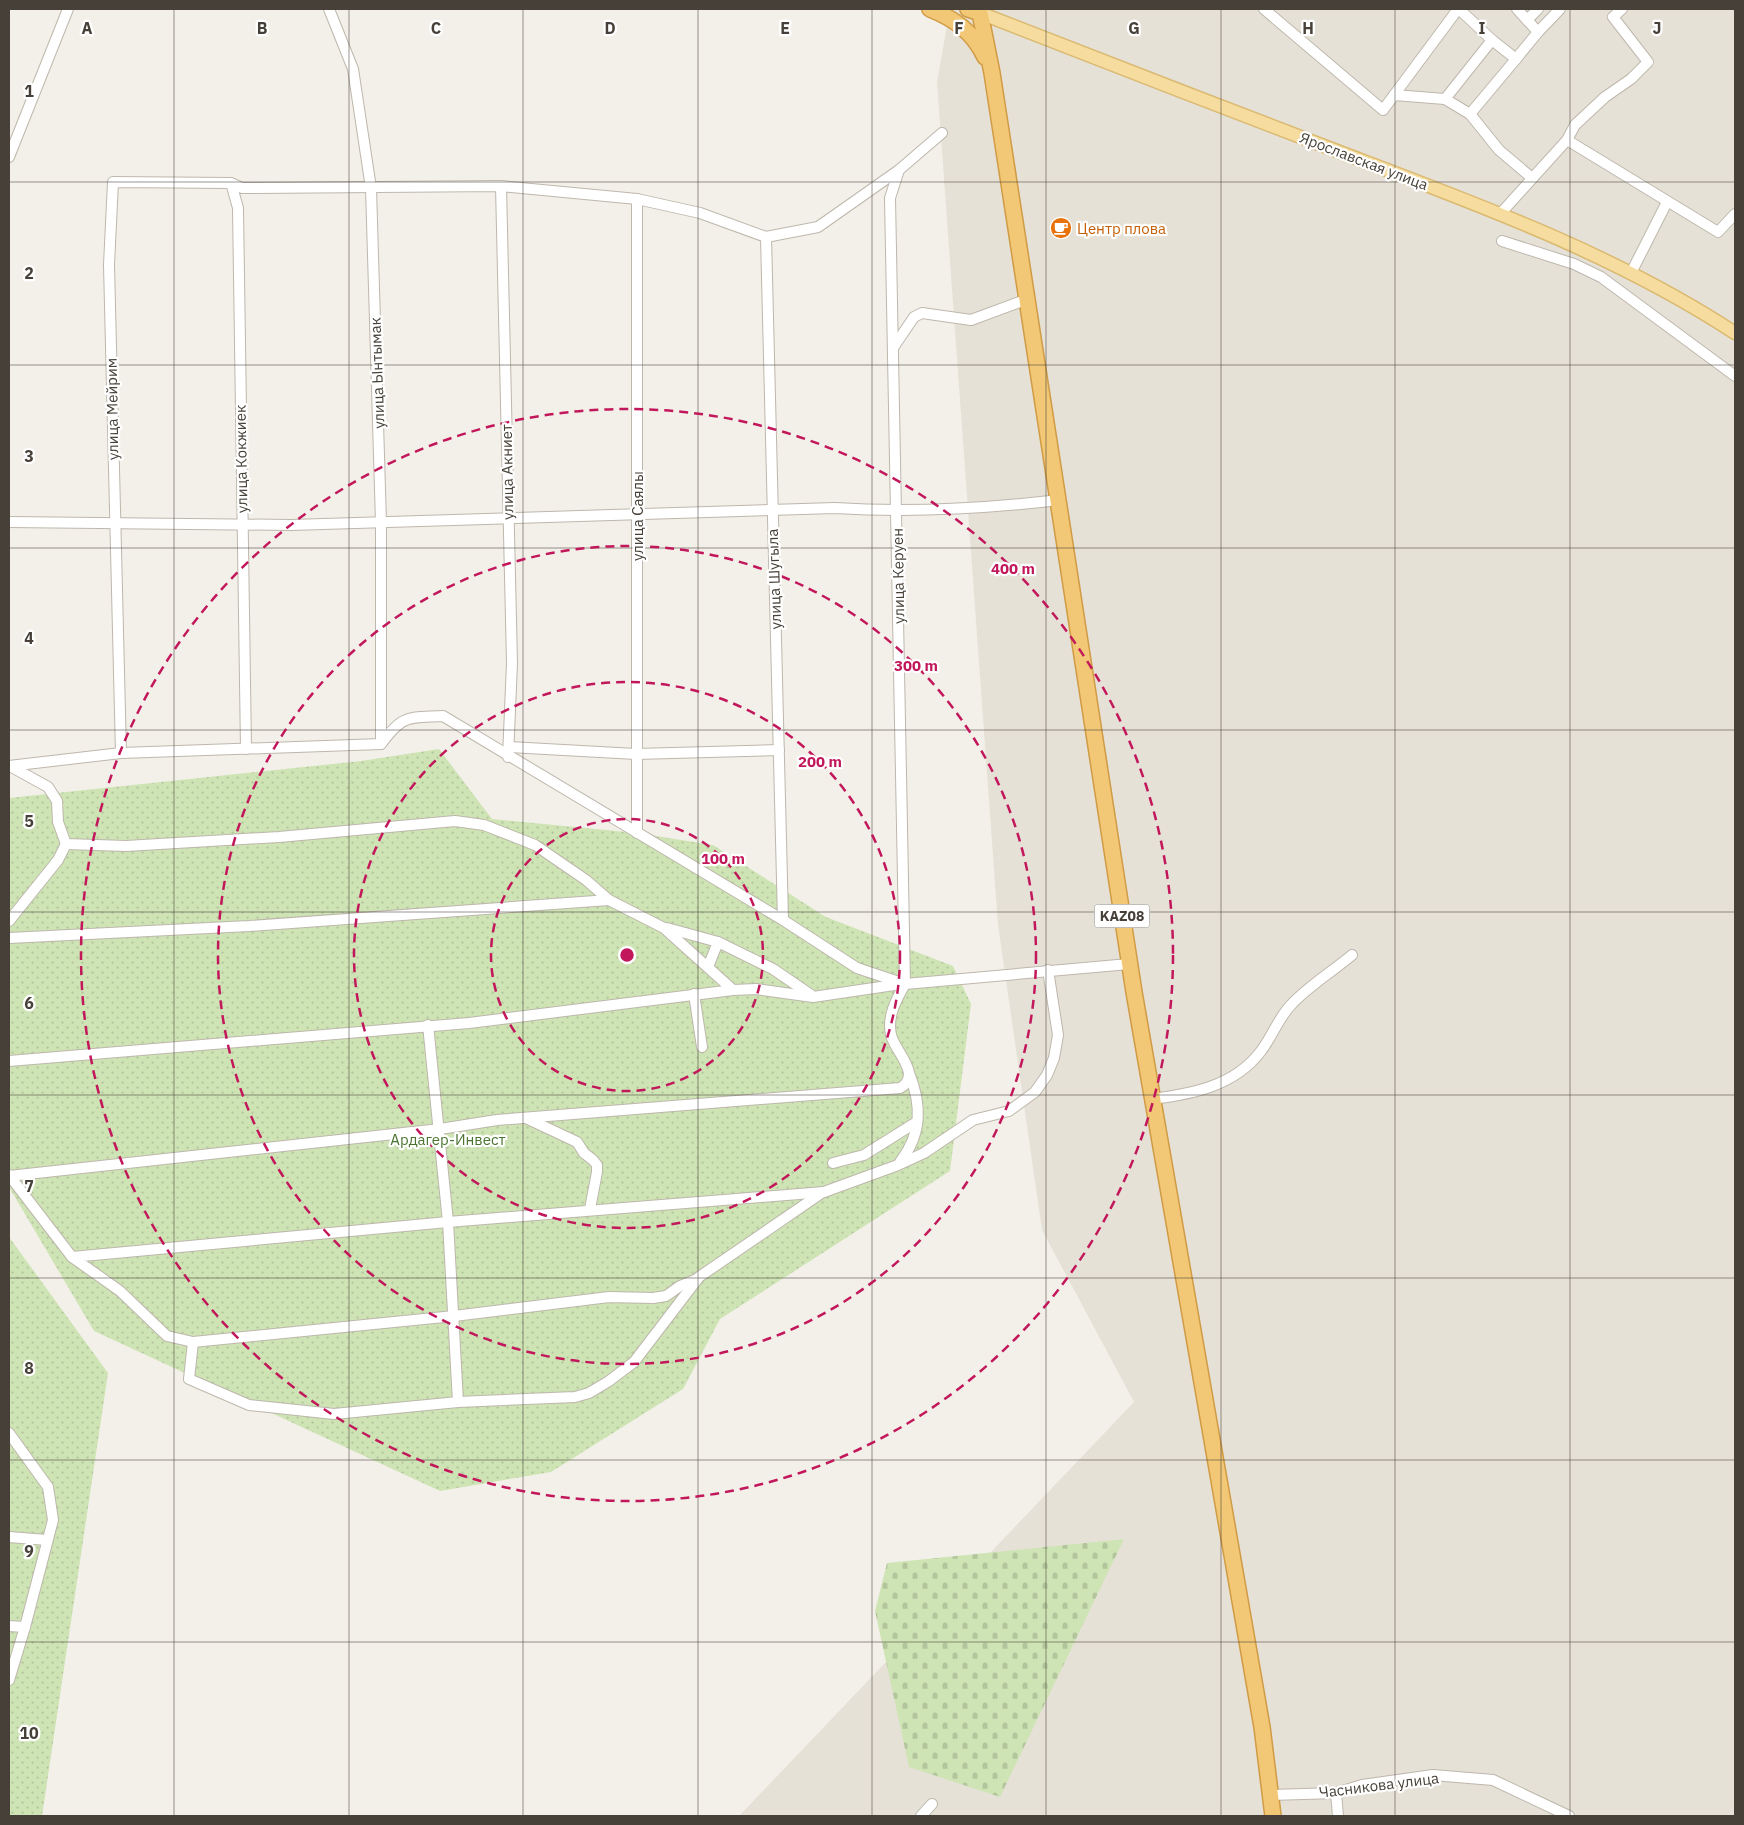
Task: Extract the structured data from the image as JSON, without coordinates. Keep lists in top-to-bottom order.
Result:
{
  "streets": {
    "highway": ["KAZ08"],
    "main road": ["Ярославская улица"],
    "street": [
      "улица Ынтымак",
      "улица Мейрим",
      "улица Кокжиек",
      "улица Акниет",
      "улица Саялы",
      "улица Керуен",
      "улица Шугыла",
      "Часникова улица"
    ]
  },
  "crossings": [
    ["Ярославская улица", "KAZ08"],
    ["улица Мейрим", "улица Кокжиек"],
    ["KAZ08", "Часникова улица"]
  ],
  "parks": ["Ардагер-Инвест"],
  "places": {
    "cafe": ["Центр плова"]
  },
  "grid": {
    "columns": [
      "A",
      "B",
      "C",
      "D",
      "E",
      "F",
      "G",
      "H",
      "I",
      "J"
    ],
    "rows": [
      "1",
      "2",
      "3",
      "4",
      "5",
      "6",
      "7",
      "8",
      "9",
      "10"
    ]
  },
  "rings": [
    "400 m",
    "300 m",
    "200 m",
    "100 m"
  ]
}
